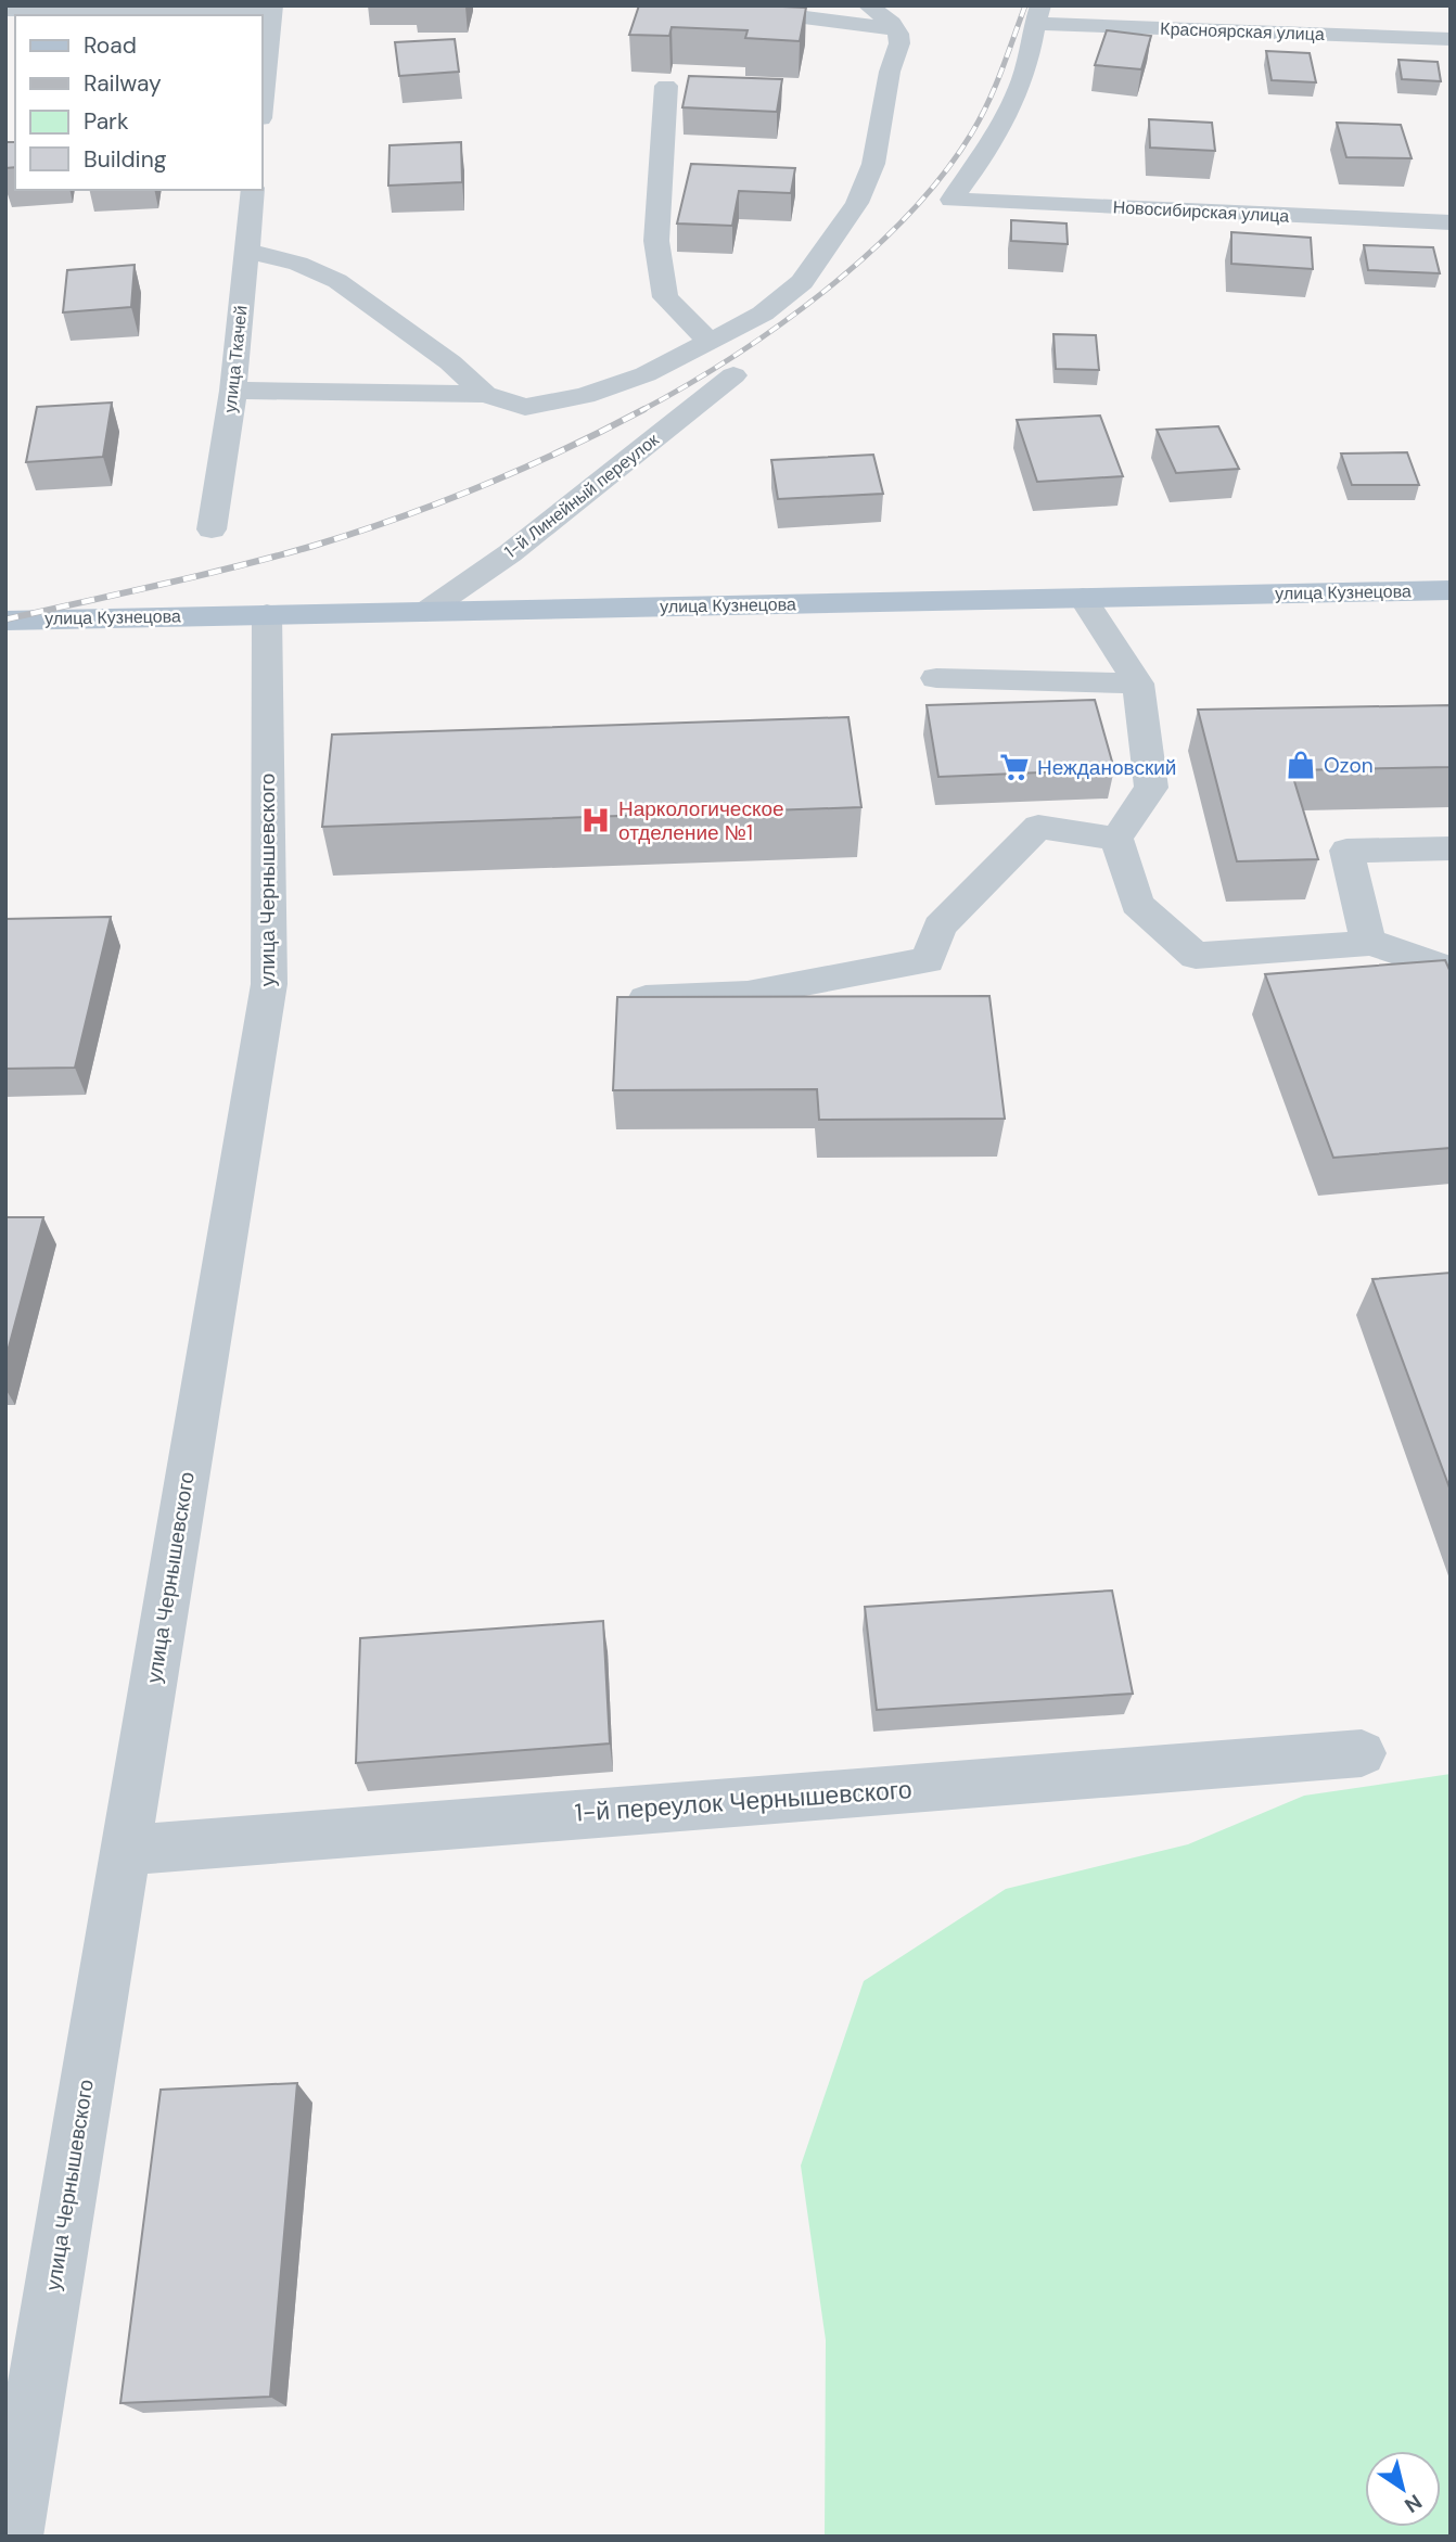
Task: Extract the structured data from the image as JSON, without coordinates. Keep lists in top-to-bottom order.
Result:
{
  "streets": {
    "main road": ["улица Кузнецова"],
    "street": [
      "Красноярская улица",
      "Новосибирская улица",
      "улица Ткачей",
      "1-й Линейный переулок",
      "улица Чернышевского",
      "1-й переулок Чернышевского"
    ]
  },
  "crossings": [
    ["Красноярская улица", "Новосибирская улица"],
    ["1-й Линейный переулок", "улица Кузнецова"],
    ["улица Кузнецова", "улица Чернышевского"],
    ["улица Чернышевского", "1-й переулок Чернышевского"]
  ],
  "places": {
    "shop": ["Ozon"],
    "supermarket": ["Неждановский"],
    "hospital": ["Наркологическое отделение №1"]
  },
  "legend": [
    "Road",
    "Railway",
    "Park",
    "Building"
  ],
  "north": "bottom right"
}
